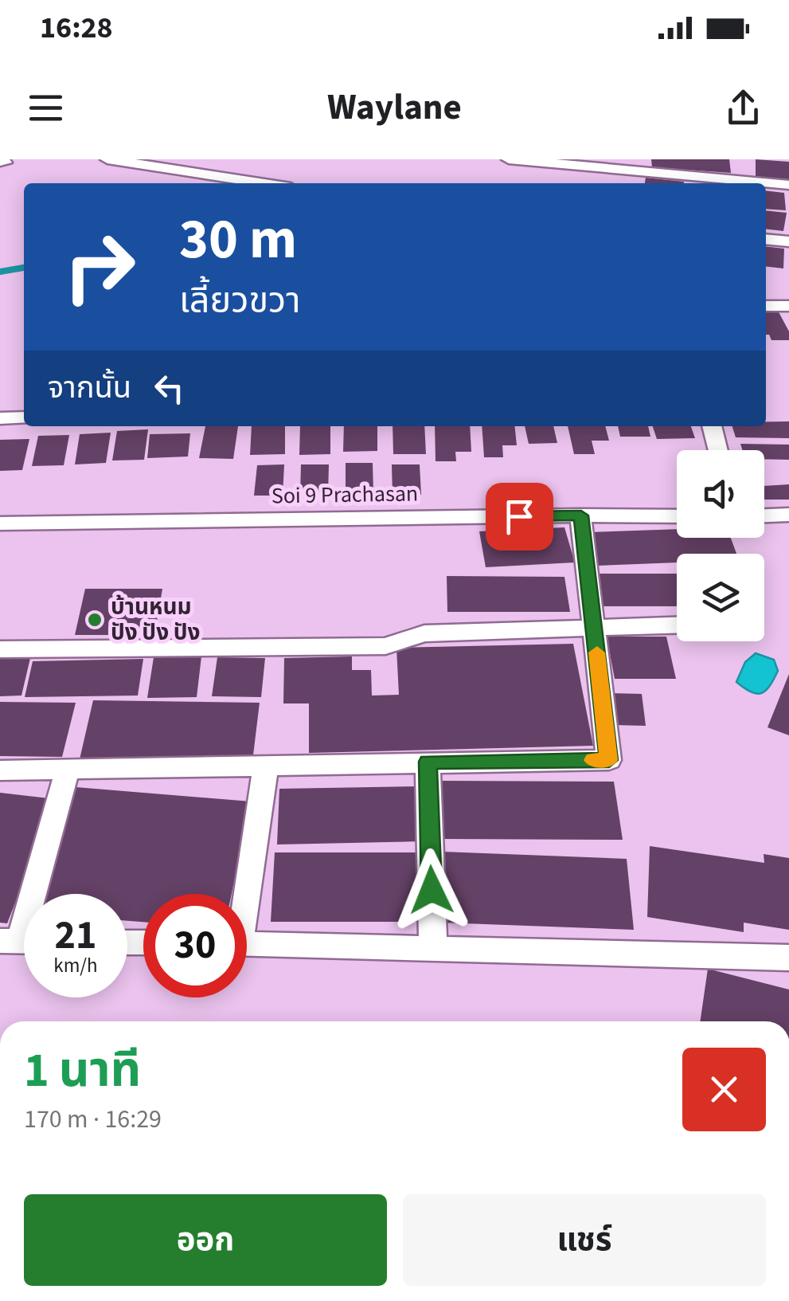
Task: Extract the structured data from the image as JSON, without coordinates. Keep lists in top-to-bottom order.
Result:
{
  "streets": {
    "street": ["Soi 9 Prachasan"]
  },
  "places": ["บ้านหนม ปัง ปัง ปัง"],
  "page": {
    "status": "16:28",
    "header": "Waylane",
    "turn": ["30 m", "เลี้ยวขวา"],
    "then": "จากนั้น",
    "speed": "21 km/h",
    "limit": "30",
    "heading": ["1 นาที", "170 m · 16:29"],
    "buttons": ["ออก", "แชร์"]
  }
}
